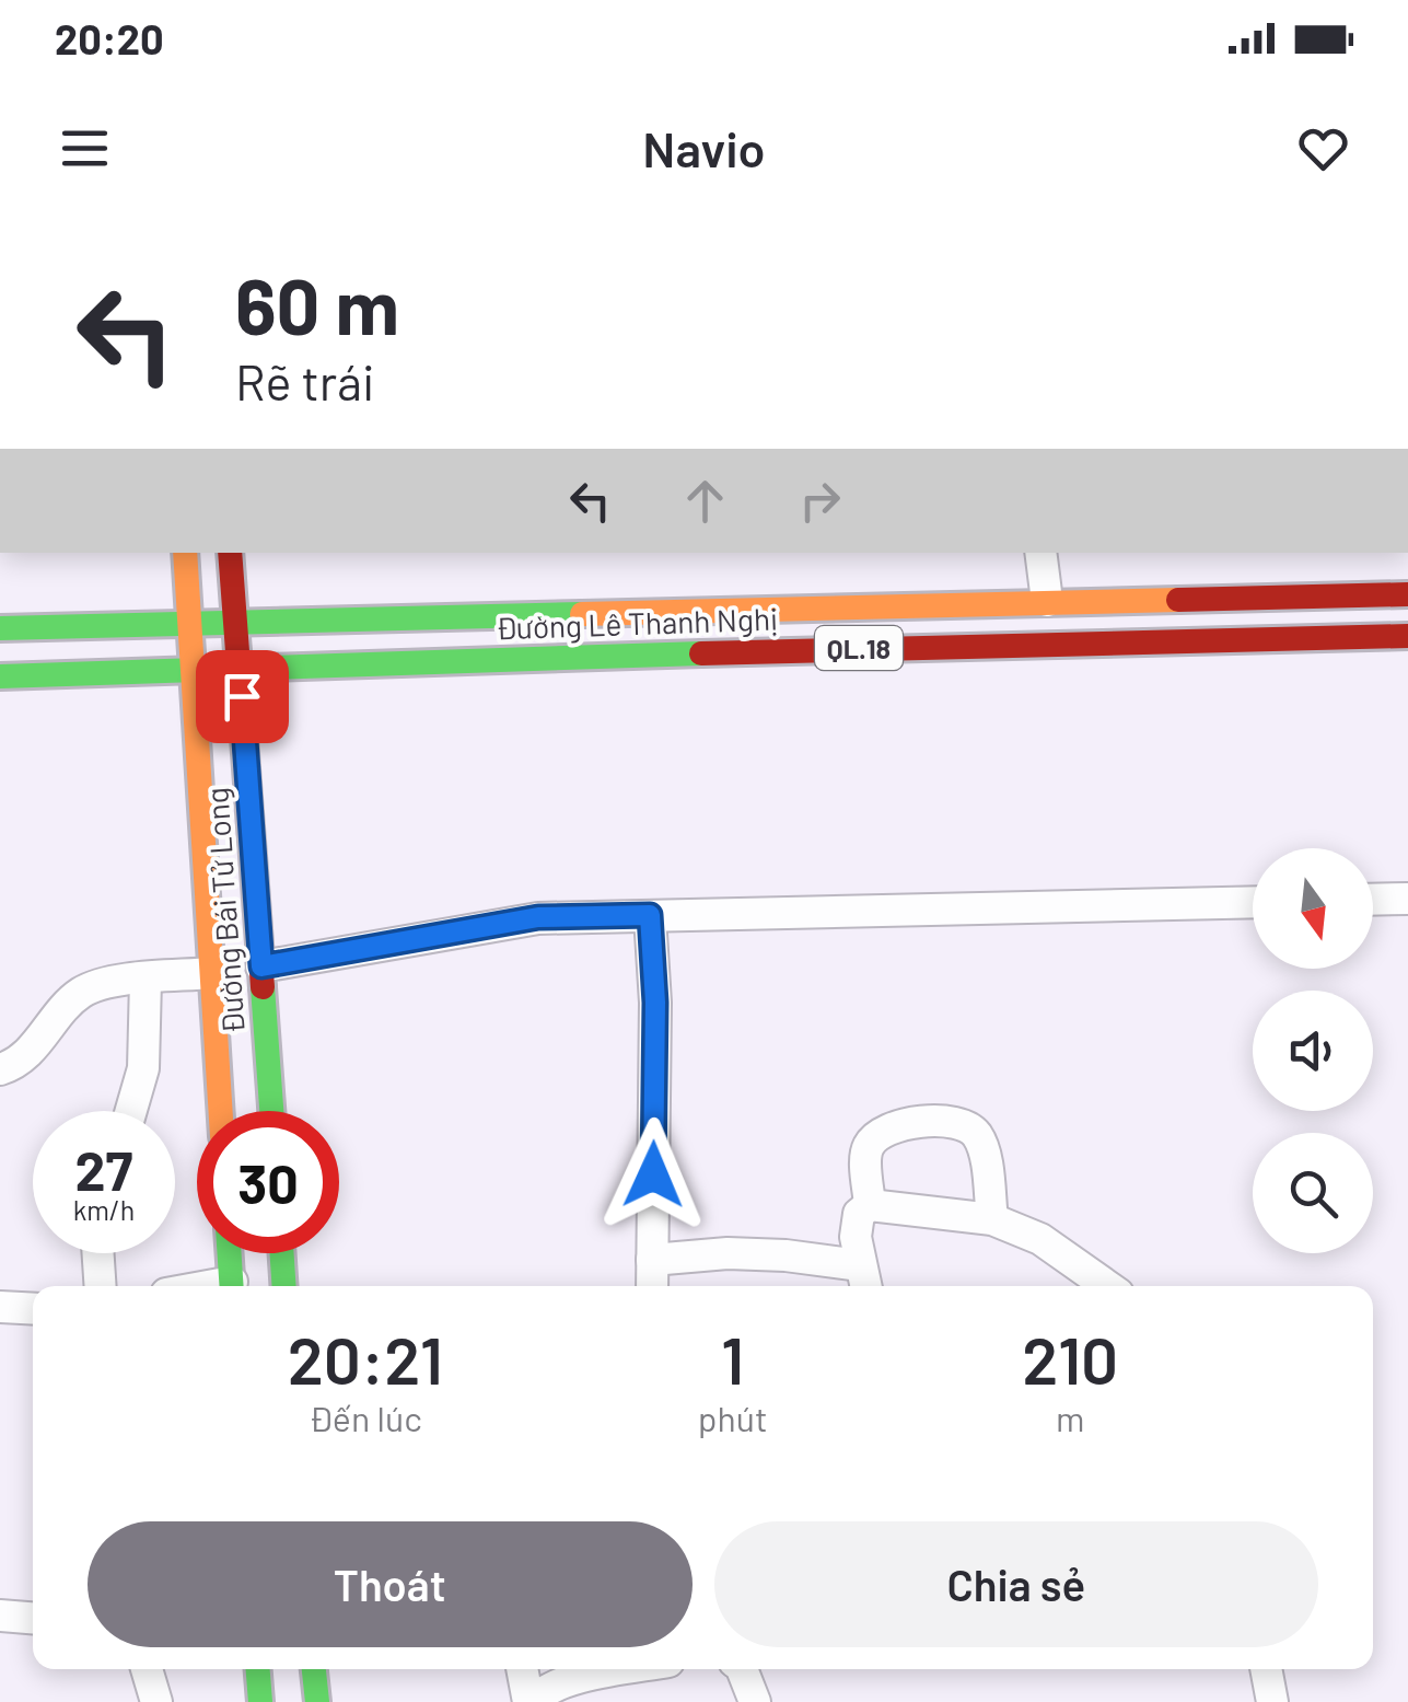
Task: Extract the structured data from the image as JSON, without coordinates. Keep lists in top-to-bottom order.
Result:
{
  "streets": {
    "main road": ["Đường Lê Thanh Nghị", "QL.18", "Đường Bái Tử Long"]
  },
  "crossings": [
    ["Đường Lê Thanh Nghị", "Đường Bái Tử Long"]
  ],
  "north": "bottom",
  "page": {
    "status": "20:20",
    "header": "Navio",
    "turn": ["60 m", "Rẽ trái"],
    "speed": "27 km/h",
    "limit": "30",
    "eta": [
      "20:21",
      "Đến lúc",
      "1",
      "phút",
      "210",
      "m"
    ],
    "buttons": ["Thoát", "Chia sẻ"]
  }
}
